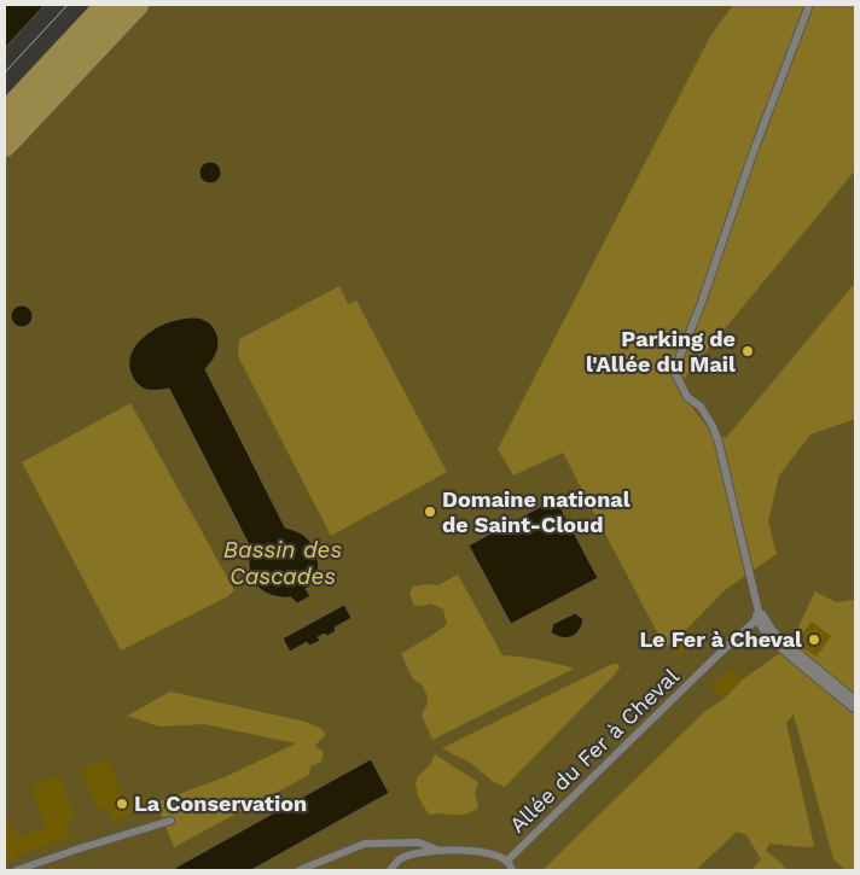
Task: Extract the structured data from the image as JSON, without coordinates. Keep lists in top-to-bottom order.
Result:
{
  "streets": {
    "lane": ["Allée du Fer à Cheval"]
  },
  "water": ["Bassin des Cascades"],
  "places": [
    "Parking de l'Allée du Mail",
    "Domaine national de Saint-Cloud",
    "Le Fer à Cheval",
    "La Conservation"
  ]
}
